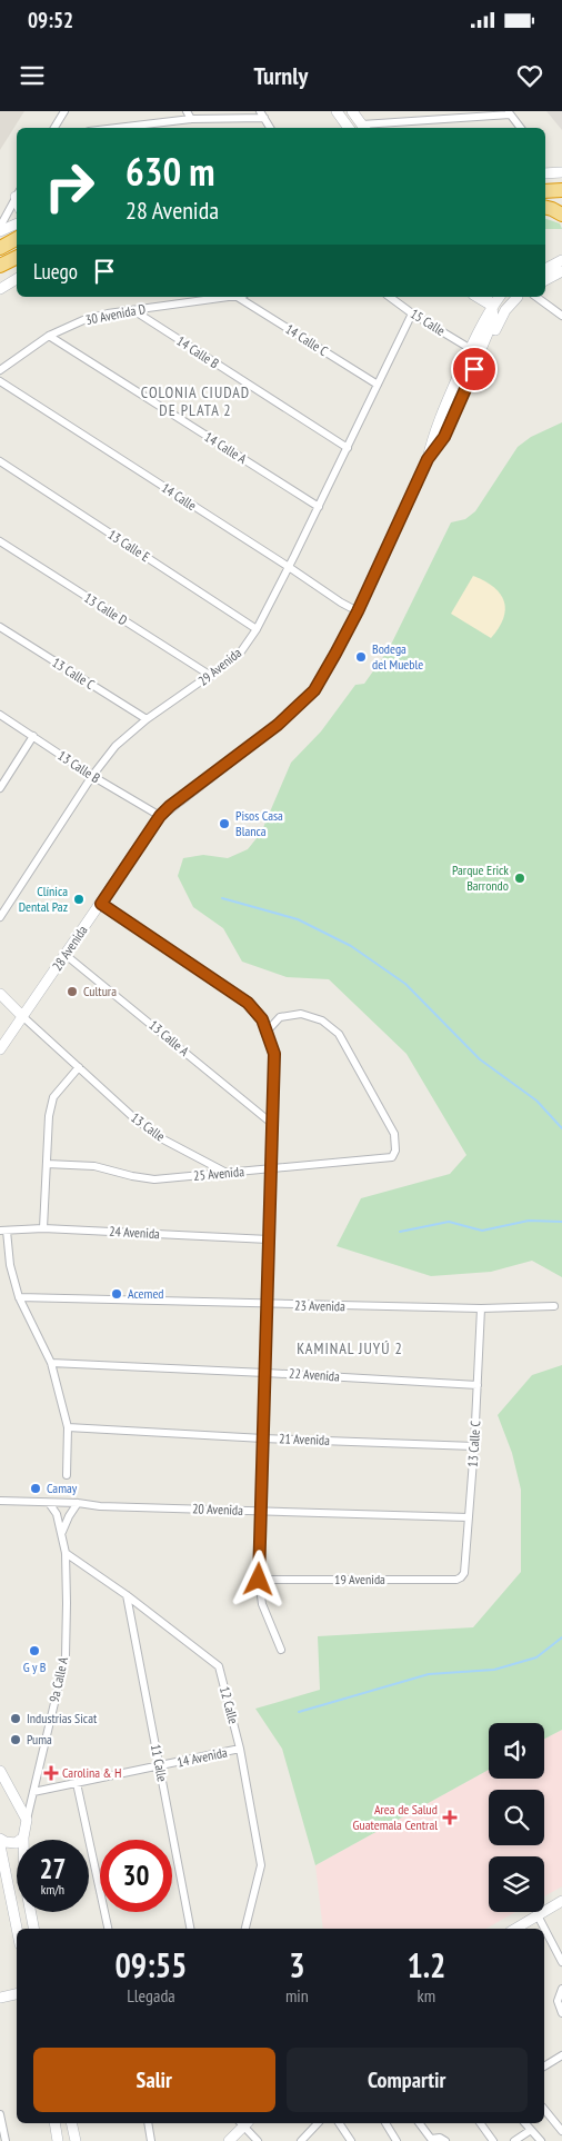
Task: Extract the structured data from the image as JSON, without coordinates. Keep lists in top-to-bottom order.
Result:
{
  "streets": {
    "main road": ["28 Avenida", "13 Calle"],
    "street": [
      "30 Avenida D",
      "15 Calle",
      "14 Calle C",
      "14 Calle B",
      "14 Calle A",
      "14 Calle",
      "13 Calle E",
      "13 Calle D",
      "29 Avenida",
      "13 Calle C",
      "13 Calle B",
      "13 Calle A",
      "25 Avenida",
      "24 Avenida",
      "23 Avenida",
      "22 Avenida",
      "21 Avenida",
      "20 Avenida",
      "19 Avenida",
      "9a Calle A",
      "12 Calle",
      "14 Avenida",
      "11 Calle"
    ]
  },
  "crossings": [
    ["30 Avenida D", "14 Calle B"],
    ["30 Avenida D", "14 Calle A"],
    ["15 Calle", "29 Avenida"],
    ["15 Calle", "28 Avenida"],
    ["14 Calle C", "29 Avenida"],
    ["14 Calle B", "29 Avenida"],
    ["14 Calle A", "29 Avenida"],
    ["14 Calle", "29 Avenida"],
    ["14 Calle", "28 Avenida"],
    ["13 Calle E", "29 Avenida"],
    ["13 Calle D", "29 Avenida"],
    ["29 Avenida", "13 Calle C"],
    ["29 Avenida", "13 Calle B"],
    ["13 Calle C", "23 Avenida"],
    ["13 Calle C", "22 Avenida"],
    ["13 Calle C", "21 Avenida"],
    ["13 Calle C", "20 Avenida"],
    ["13 Calle C", "19 Avenida"],
    ["13 Calle B", "28 Avenida"],
    ["28 Avenida", "13 Calle A"],
    ["28 Avenida", "13 Calle"],
    ["13 Calle", "25 Avenida"],
    ["20 Avenida", "9a Calle A"],
    ["9a Calle A", "12 Calle"],
    ["9a Calle A", "14 Avenida"],
    ["12 Calle", "14 Avenida"],
    ["12 Calle", "11 Calle"],
    ["14 Avenida", "11 Calle"]
  ],
  "districts": ["COLONIA CIUDAD DE PLATA 2", "KAMINAL JUYÚ 2"],
  "places": {
    "other": [
      "Bodega del Mueble",
      "Pisos Casa Blanca",
      "Parque Erick Barrondo",
      "Clínica Dental Paz",
      "Cultura",
      "Acemed",
      "Camay",
      "G y B",
      "Industrias Sicat",
      "Puma"
    ],
    "health": ["Carolina & H", "Area de Salud Guatemala Central"]
  },
  "page": {
    "status": "09:52",
    "header": "Turnly",
    "turn": ["630 m", "28 Avenida"],
    "then": "Luego",
    "speed": "27 km/h",
    "limit": "30",
    "eta": [
      "09:55",
      "Llegada",
      "3",
      "min",
      "1.2",
      "km"
    ],
    "buttons": ["Salir", "Compartir"]
  }
}
